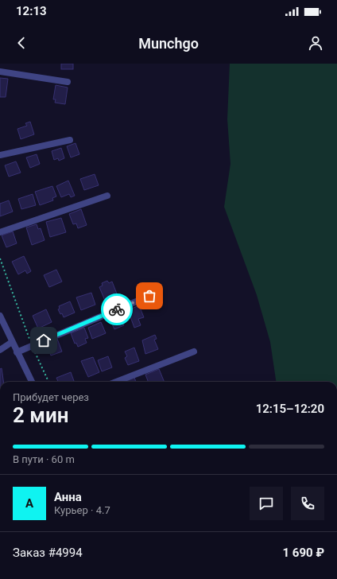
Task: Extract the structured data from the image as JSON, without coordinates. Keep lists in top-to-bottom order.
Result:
{
  "page": {
    "status": "12:13",
    "header": "Munchgo",
    "heading": ["2 мин", "Прибудет через", "12:15–12:20"],
    "panel": [
      "Анна",
      "Курьер · 4.7",
      "Заказ #4994",
      "1 690 ₽"
    ],
    "bar": "В пути · 60 m",
    "round": "А"
  }
}
